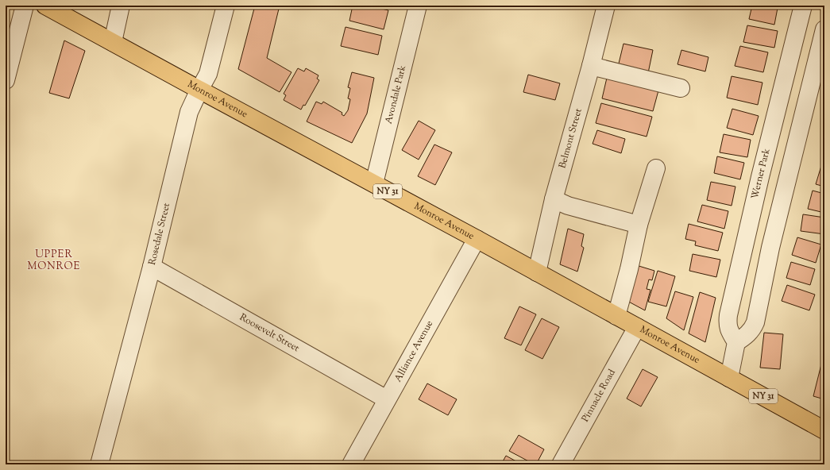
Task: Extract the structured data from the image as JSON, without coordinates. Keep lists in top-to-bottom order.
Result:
{
  "streets": {
    "main road": ["Monroe Avenue", "NY 31"],
    "street": [
      "Avondale Park",
      "Belmont Street",
      "Werner Park",
      "Rosedale Street",
      "Roosevelt Street",
      "Alliance Avenue",
      "Pinnacle Road"
    ]
  },
  "crossings": [
    ["Avondale Park", "Monroe Avenue"],
    ["Monroe Avenue", "Belmont Street"],
    ["Monroe Avenue", "Rosedale Street"],
    ["Monroe Avenue", "Alliance Avenue"],
    ["Monroe Avenue", "Pinnacle Road"],
    ["Rosedale Street", "Roosevelt Street"],
    ["Roosevelt Street", "Alliance Avenue"]
  ],
  "districts": ["UPPER MONROE"]
}
